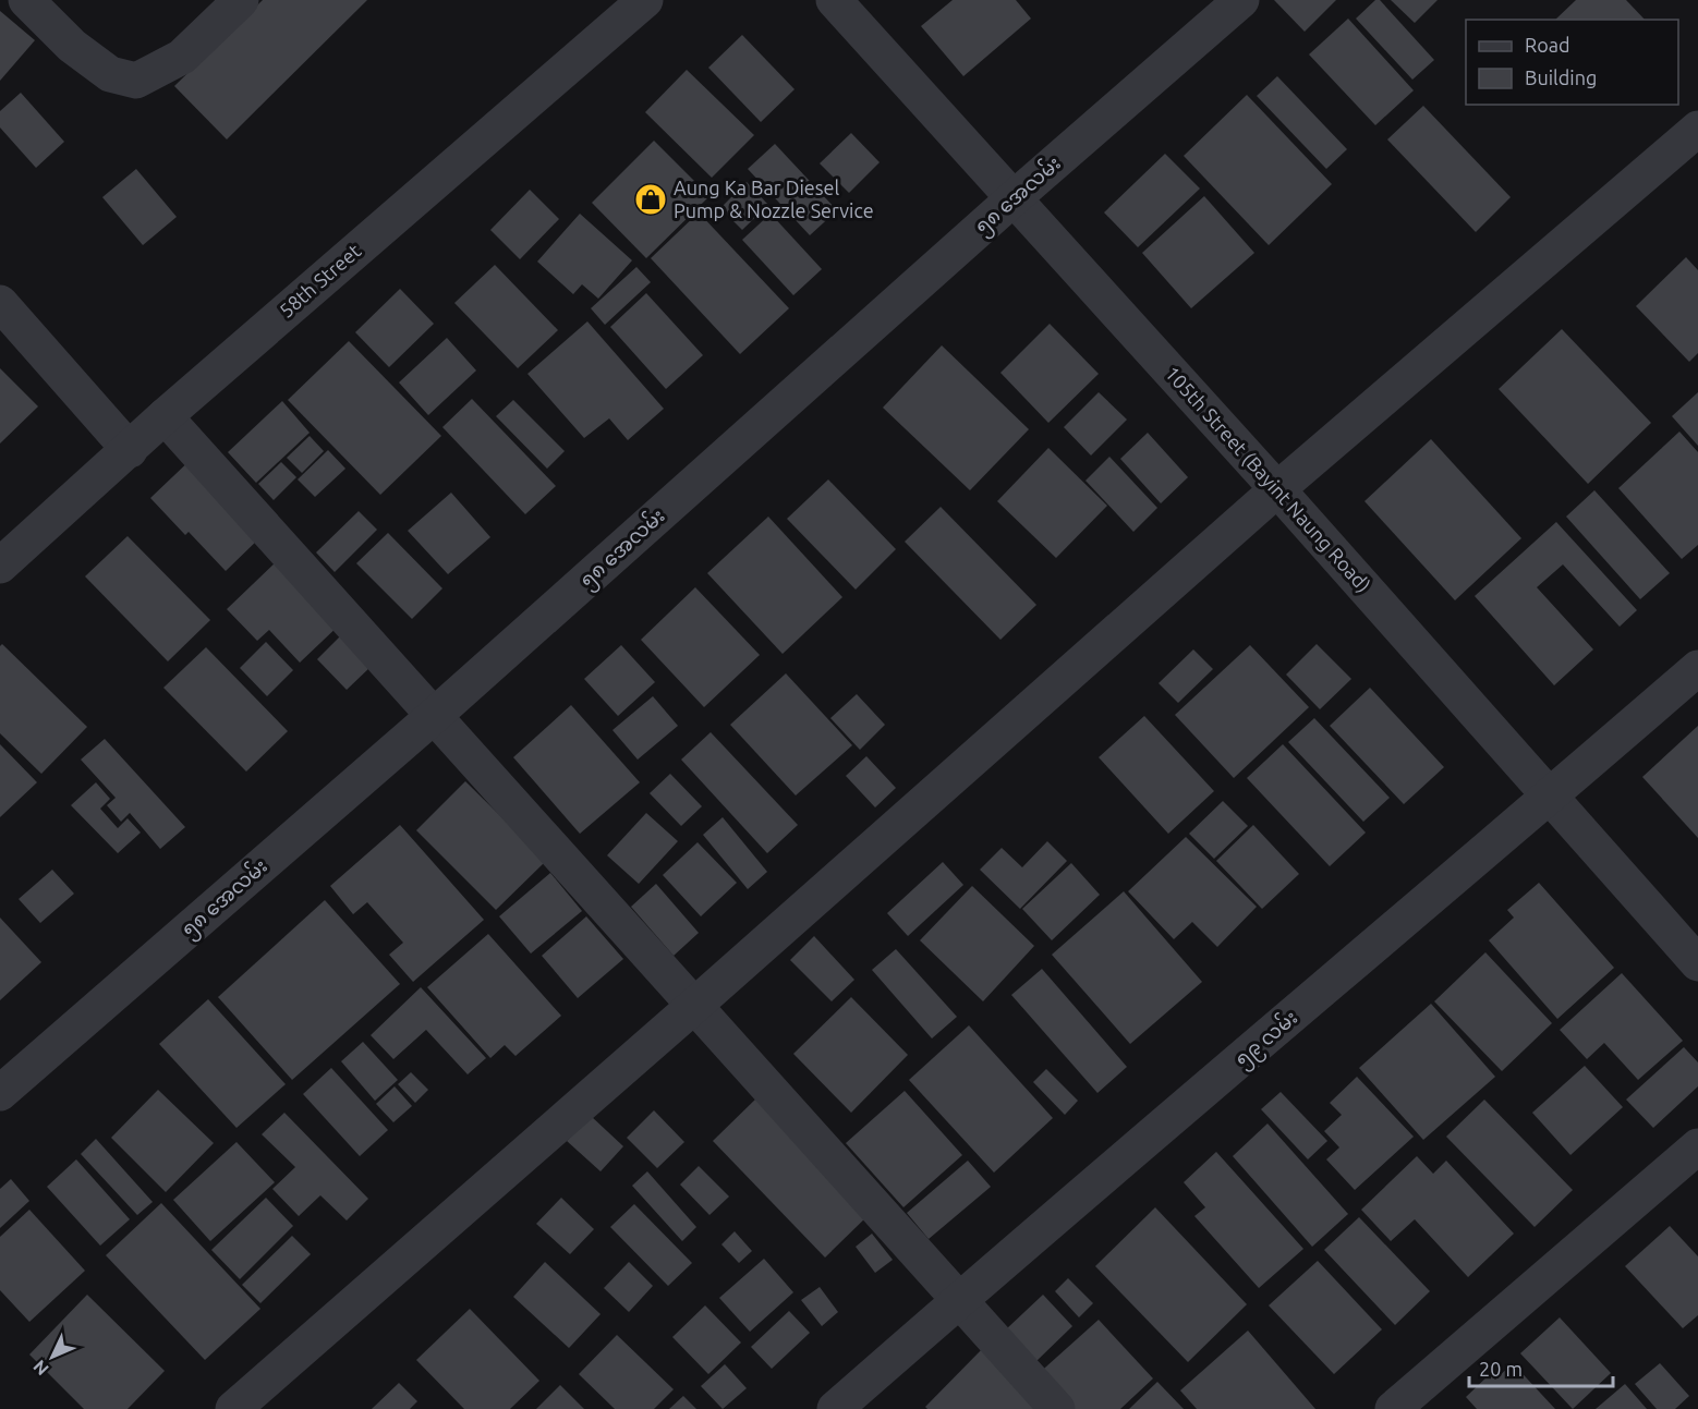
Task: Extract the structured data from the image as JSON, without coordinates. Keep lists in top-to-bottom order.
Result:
{
  "streets": {
    "street": [
      "၅၈ အေလမ်း",
      "58th Street",
      "105th Street (Bayint Naung Road)",
      "၅၉ လမ်း"
    ]
  },
  "crossings": [
    ["၅၈ အေလမ်း", "105th Street (Bayint Naung Road)"],
    ["105th Street (Bayint Naung Road)", "၅၉ လမ်း"]
  ],
  "places": {
    "shop": ["Aung Ka Bar Diesel Pump & Nozzle Service"]
  },
  "legend": ["Road", "Building"],
  "scale_bar": "20 m",
  "north": "bottom left"
}
